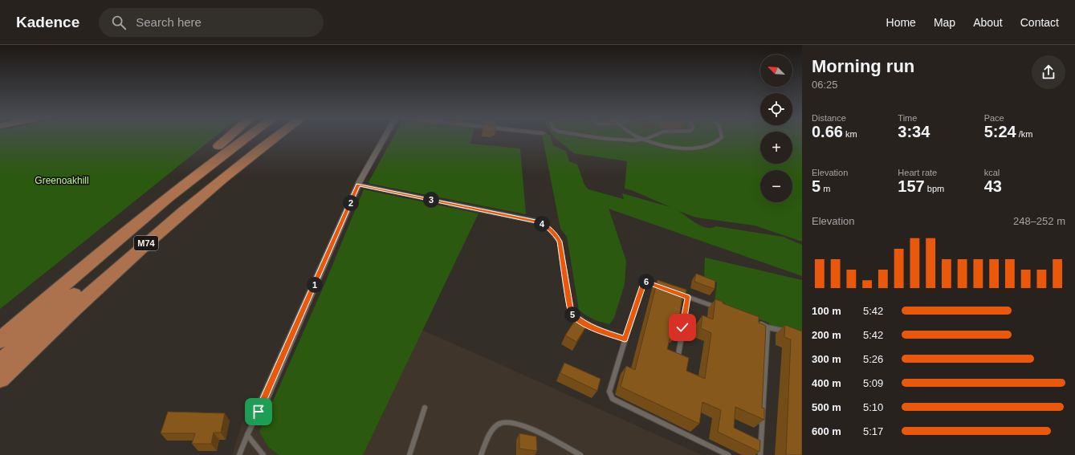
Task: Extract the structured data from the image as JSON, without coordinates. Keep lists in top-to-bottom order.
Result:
{
  "streets": {
    "highway": ["M74"]
  },
  "parks": ["Greenoakhill"],
  "north": "top left",
  "page": {
    "header": "Kadence",
    "search": "Search here",
    "nav": [
      "Home",
      "Map",
      "About",
      "Contact"
    ],
    "heading": ["Morning run", "06:25"],
    "map_buttons": ["+", "−"],
    "stats": [
      ["Distance", "0.66 km"],
      ["Time", "3:34"],
      ["Pace", "5:24 /km"],
      ["Elevation", "5 m"],
      ["Heart rate", "157 bpm"],
      ["kcal", "43"]
    ],
    "pins": [
      "3",
      "2",
      "4",
      "6",
      "1",
      "5"
    ],
    "chart": ["Elevation", "248–252 m"],
    "list": [
      {
        "name": "100 m",
        "note": "5:42"
      },
      {
        "name": "200 m",
        "note": "5:42"
      },
      {
        "name": "300 m",
        "note": "5:26"
      },
      {
        "name": "400 m",
        "note": "5:09"
      },
      {
        "name": "500 m",
        "note": "5:10"
      },
      {
        "name": "600 m",
        "note": "5:17"
      }
    ]
  }
}
